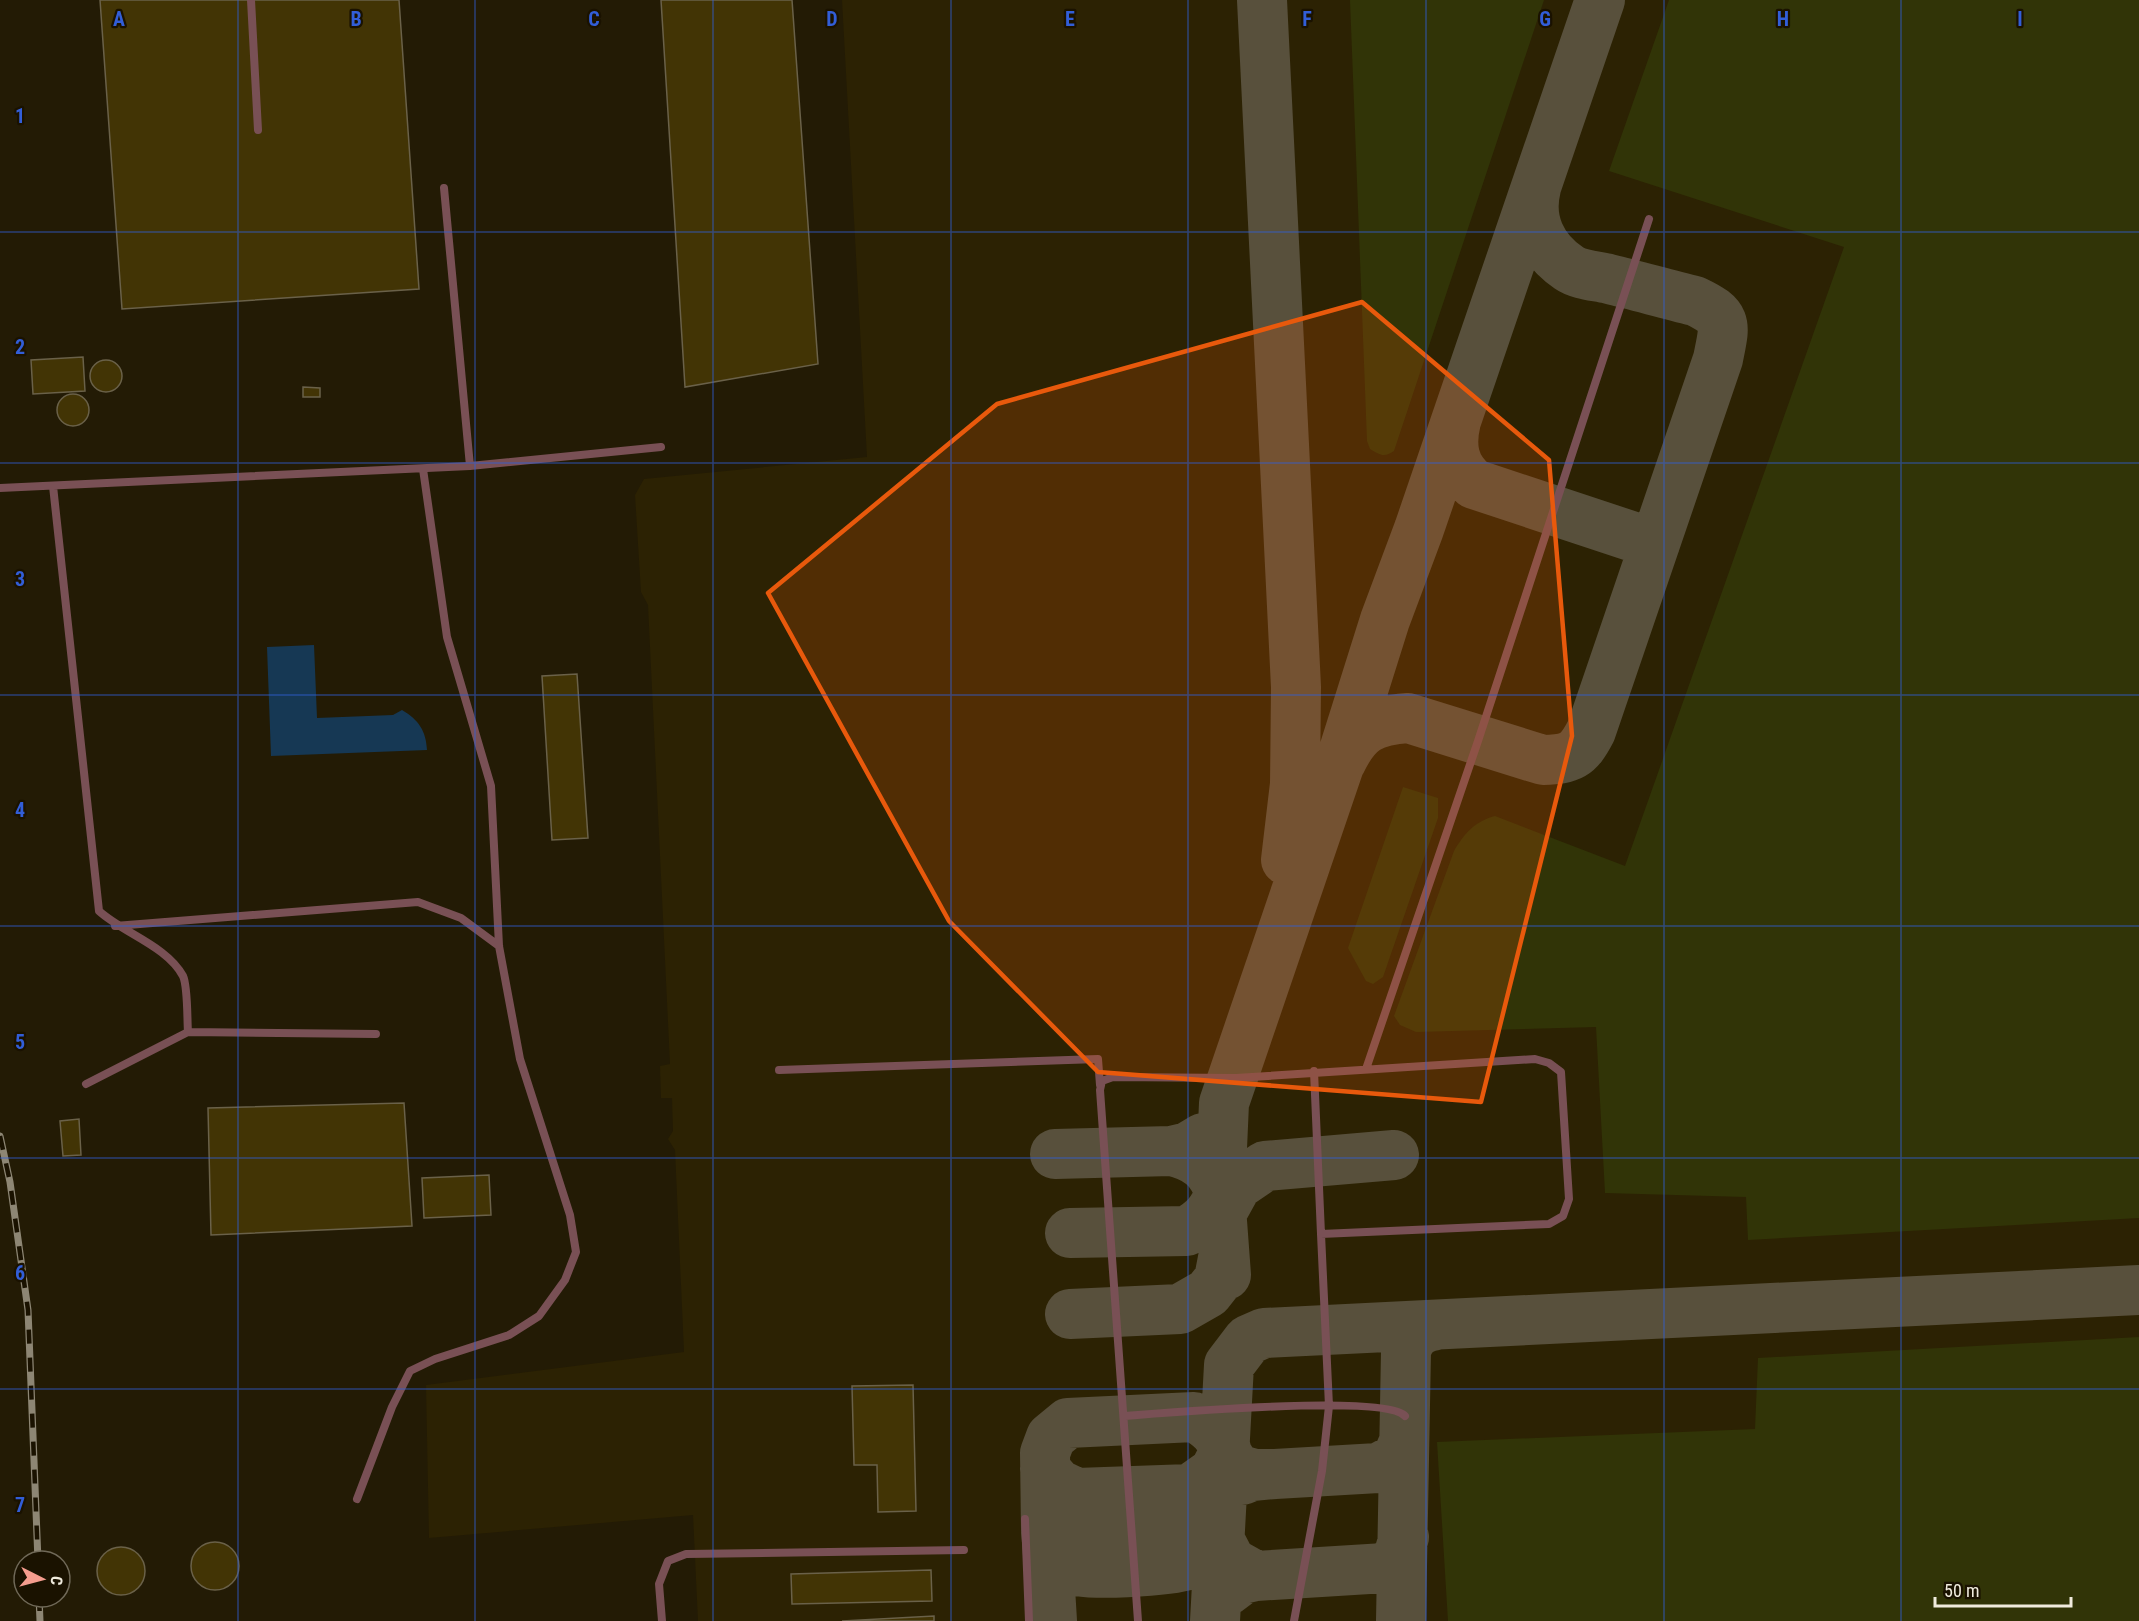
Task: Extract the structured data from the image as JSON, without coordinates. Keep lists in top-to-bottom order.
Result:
{
  "scale_bar": "50 m",
  "north": "right",
  "grid": {
    "columns": [
      "A",
      "B",
      "C",
      "D",
      "E",
      "F",
      "G",
      "H",
      "I"
    ],
    "rows": [
      "1",
      "2",
      "3",
      "4",
      "5",
      "6",
      "7"
    ]
  }
}
